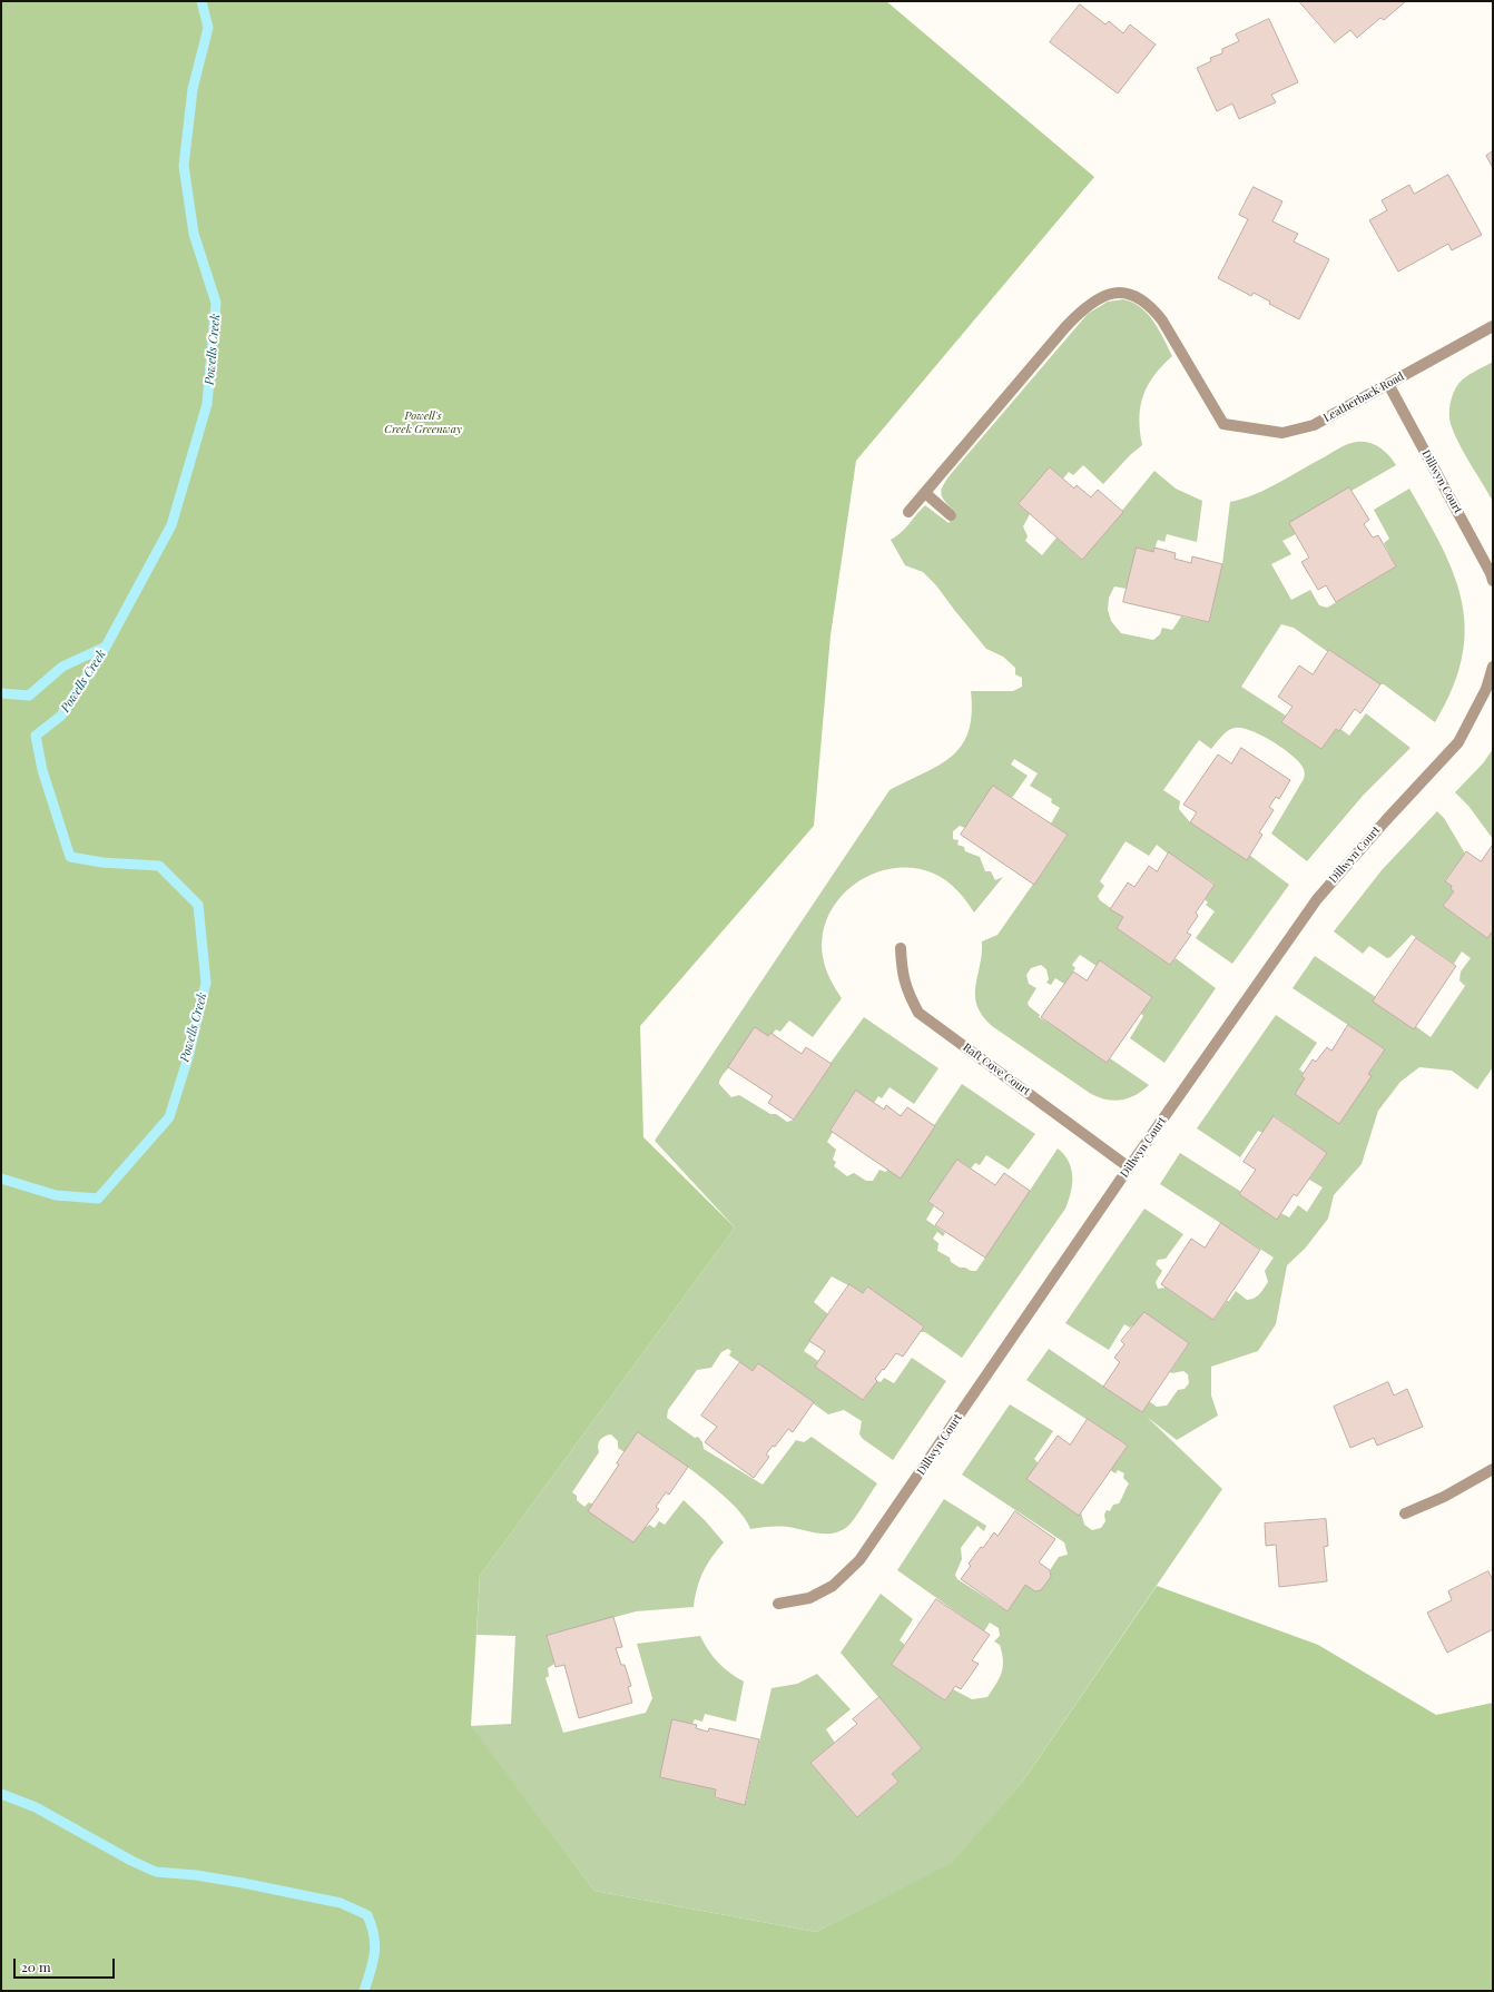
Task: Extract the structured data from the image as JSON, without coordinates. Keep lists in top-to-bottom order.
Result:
{
  "streets": {
    "street": ["Leatherback Road", "Dillwyn Court", "Raft Cove Court"]
  },
  "crossings": [
    ["Leatherback Road", "Dillwyn Court"],
    ["Dillwyn Court", "Raft Cove Court"]
  ],
  "water": ["Powells Creek"],
  "parks": ["Powell's Creek Greenway"],
  "scale_bar": "20 m"
}
